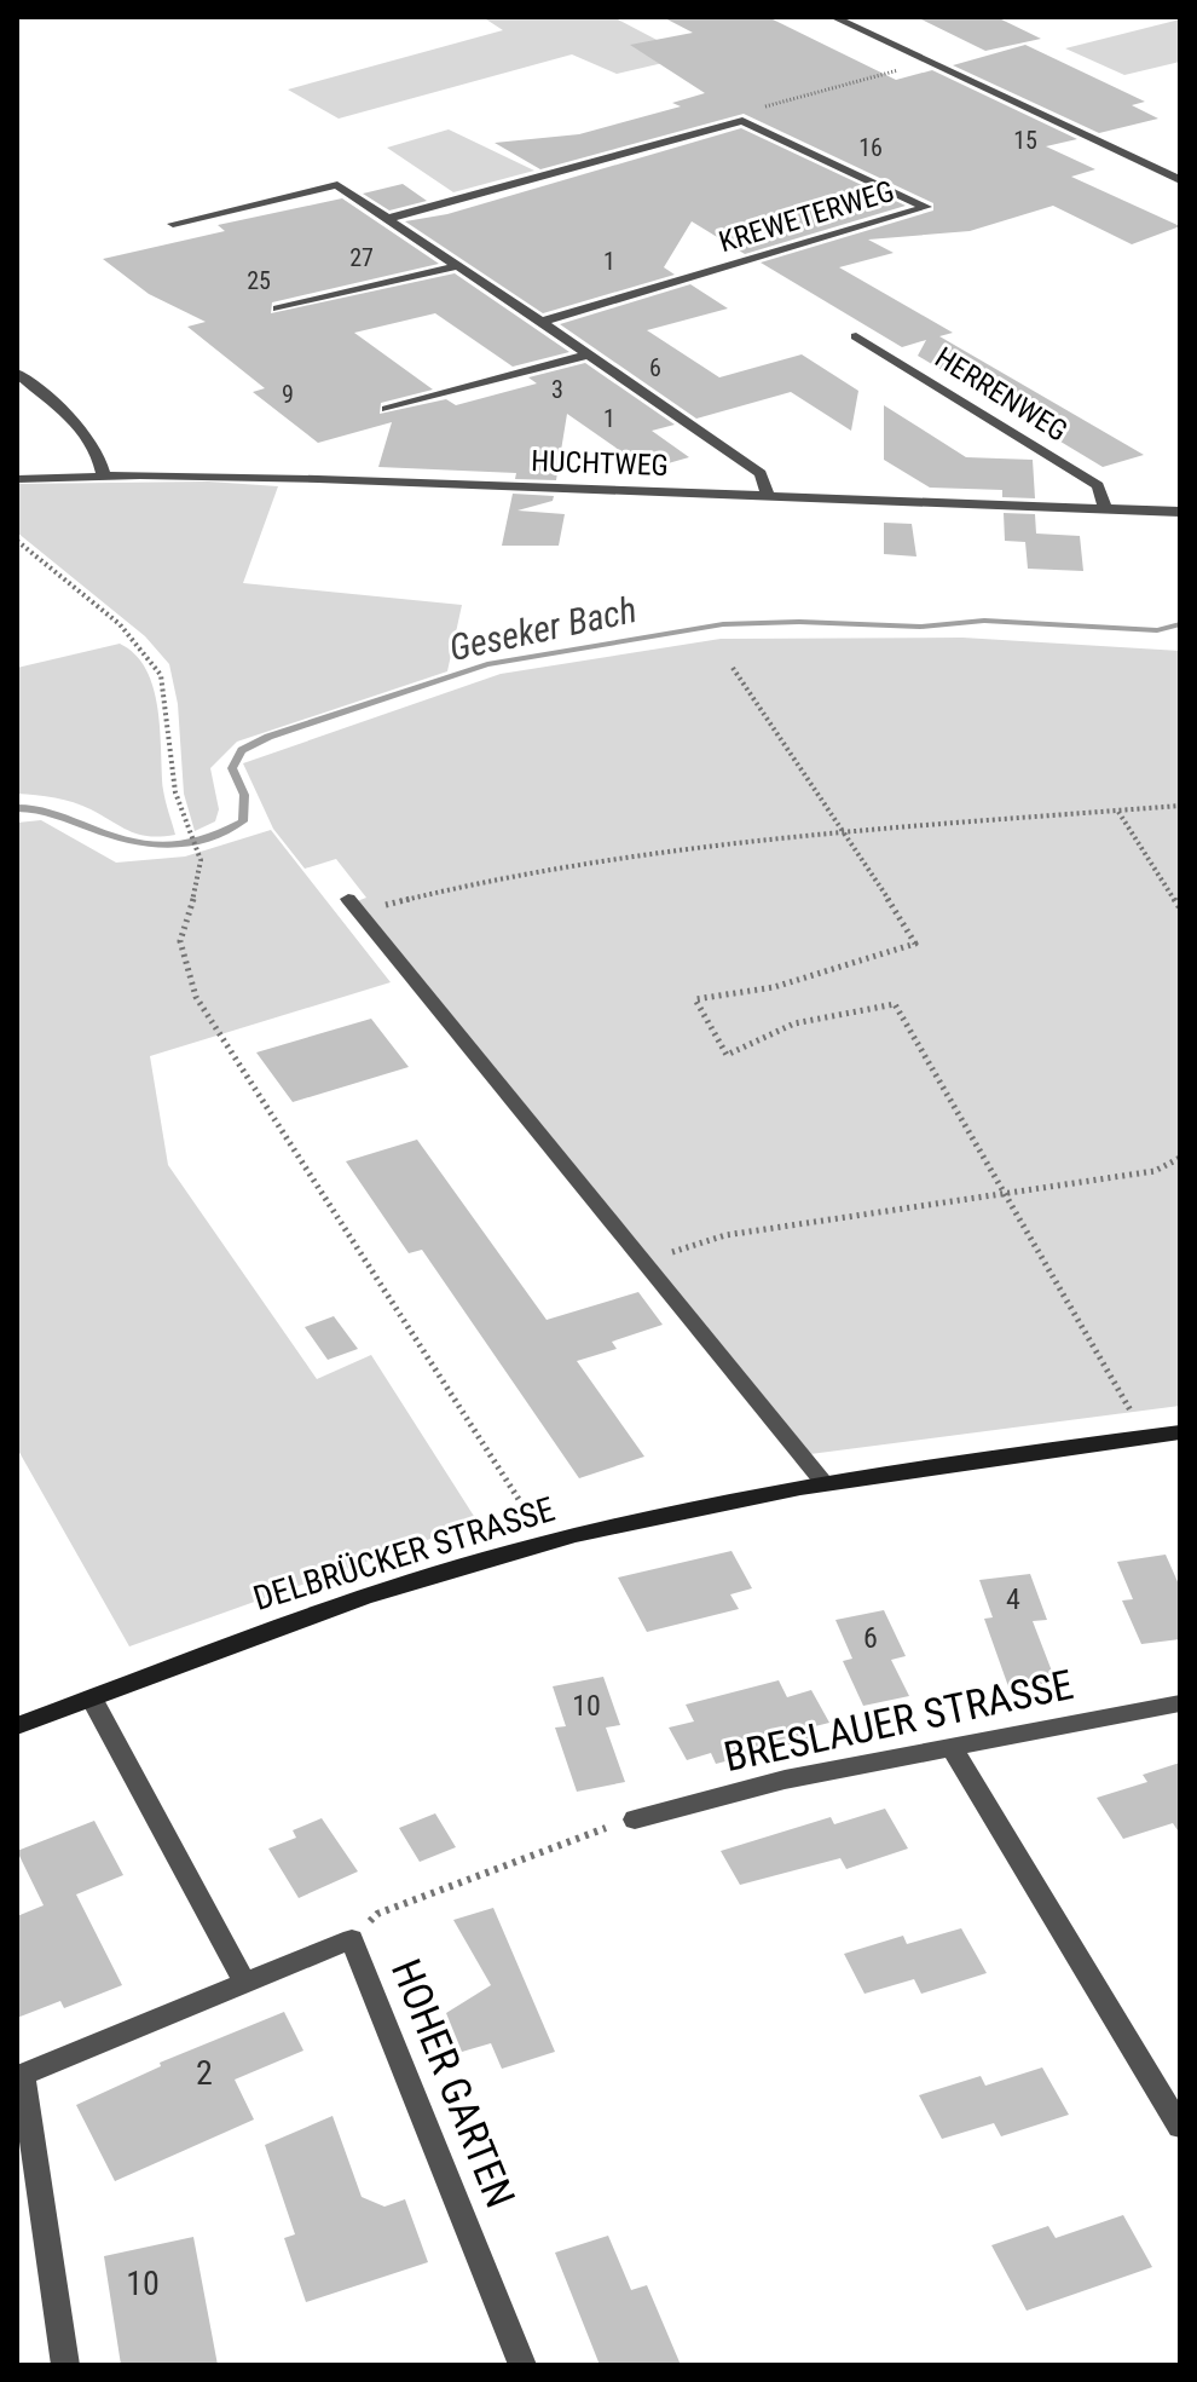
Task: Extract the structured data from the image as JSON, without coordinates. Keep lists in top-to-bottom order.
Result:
{
  "streets": {
    "main road": ["DELBRÜCKER STRASSE"],
    "street": [
      "KREWETERWEG",
      "HERRENWEG",
      "HUCHTWEG",
      "BRESLAUER STRASSE",
      "HOHER GARTEN"
    ]
  },
  "crossings": [
    ["HERRENWEG", "HUCHTWEG"]
  ],
  "water": ["Geseker Bach"],
  "house_numbers": [
    "15",
    "16",
    "27",
    "1",
    "25",
    "6",
    "3",
    "9",
    "1",
    "4",
    "6",
    "10",
    "2",
    "10"
  ]
}
